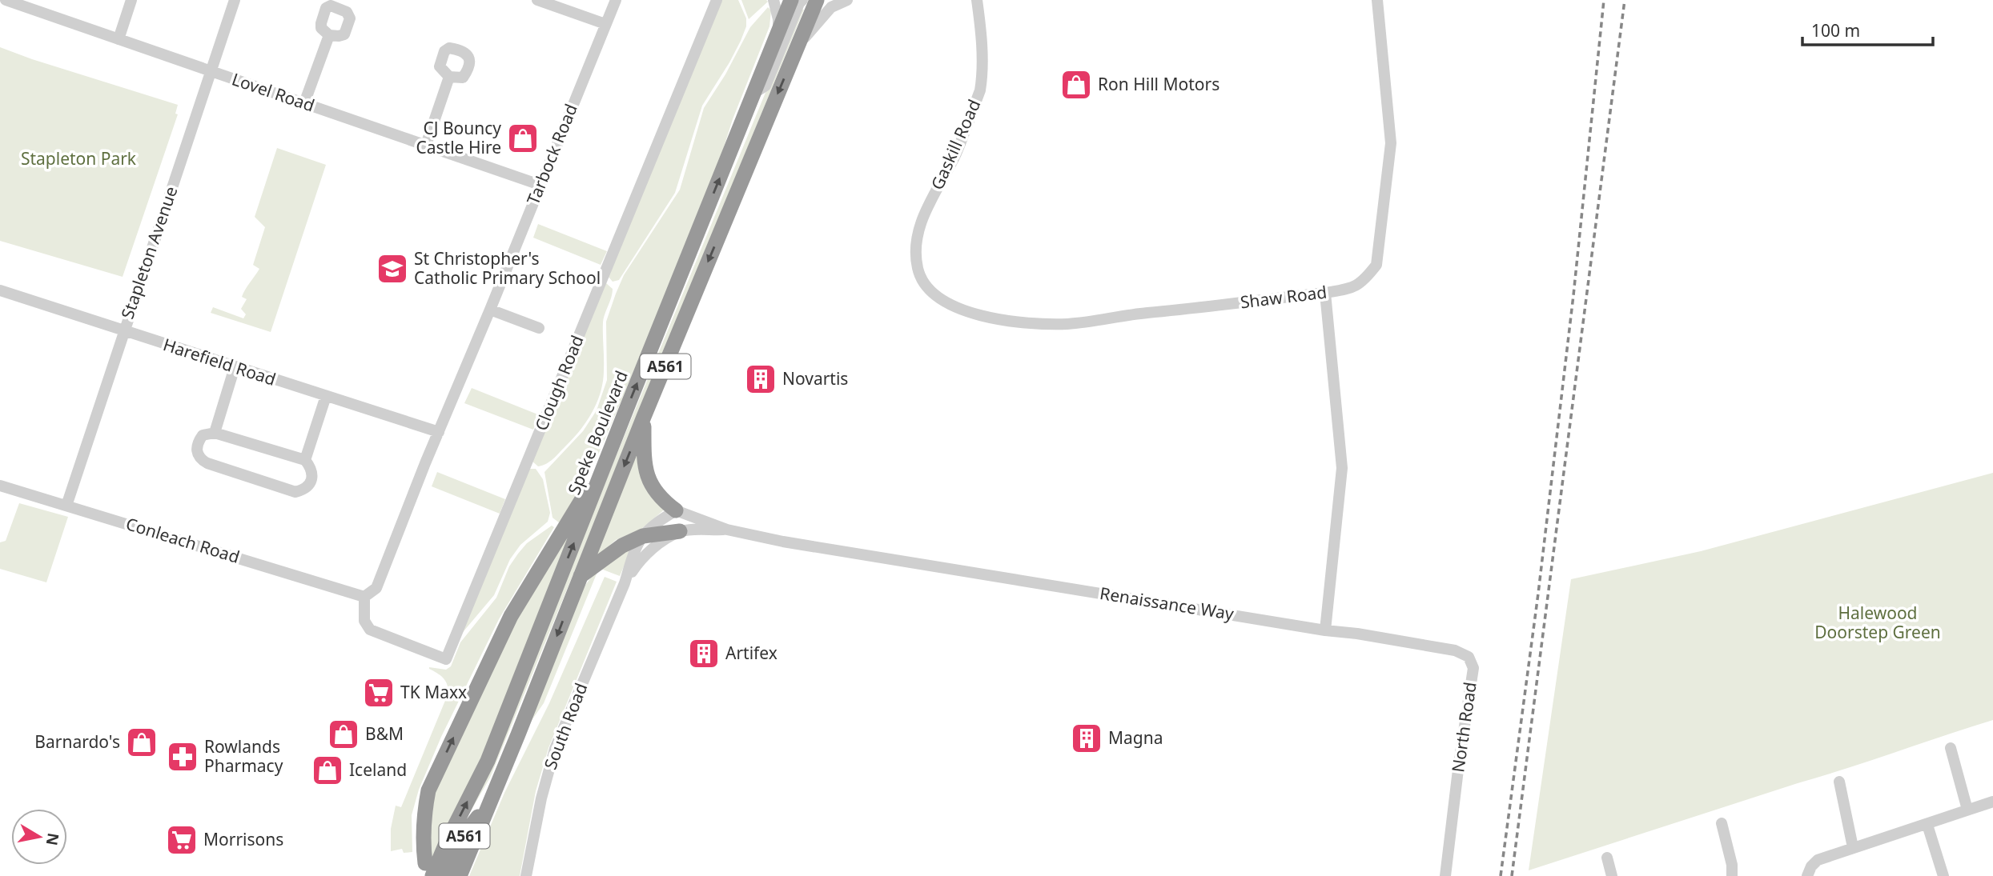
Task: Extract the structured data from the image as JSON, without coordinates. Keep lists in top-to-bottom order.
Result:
{
  "streets": {
    "highway": ["A561", "Speke Boulevard"],
    "street": [
      "Lovel Road",
      "Gaskill Road",
      "Tarbock Road",
      "Stapleton Avenue",
      "Shaw Road",
      "Harefield Road",
      "Clough Road",
      "Conleach Road",
      "Renaissance Way",
      "South Road",
      "North Road"
    ]
  },
  "crossings": [
    ["Lovel Road", "Tarbock Road"],
    ["Lovel Road", "Stapleton Avenue"],
    ["Gaskill Road", "Shaw Road"],
    ["Tarbock Road", "Harefield Road"],
    ["Tarbock Road", "Clough Road"],
    ["Tarbock Road", "Conleach Road"],
    ["Stapleton Avenue", "Harefield Road"],
    ["Stapleton Avenue", "Conleach Road"],
    ["A561", "Speke Boulevard"],
    ["Clough Road", "Conleach Road"],
    ["Renaissance Way", "South Road"],
    ["Renaissance Way", "North Road"]
  ],
  "parks": ["Stapleton Park", "Halewood Doorstep Green"],
  "places": {
    "shop": [
      "Ron Hill Motors",
      "CJ Bouncy Castle Hire",
      "B&M",
      "Barnardo's",
      "Iceland"
    ],
    "school or university": ["St Christopher's Catholic Primary School"],
    "building": ["Novartis", "Artifex", "Magna"],
    "supermarket": ["TK Maxx", "Morrisons"],
    "pharmacy": ["Rowlands Pharmacy"]
  },
  "scale_bar": "100 m",
  "north": "right"
}
